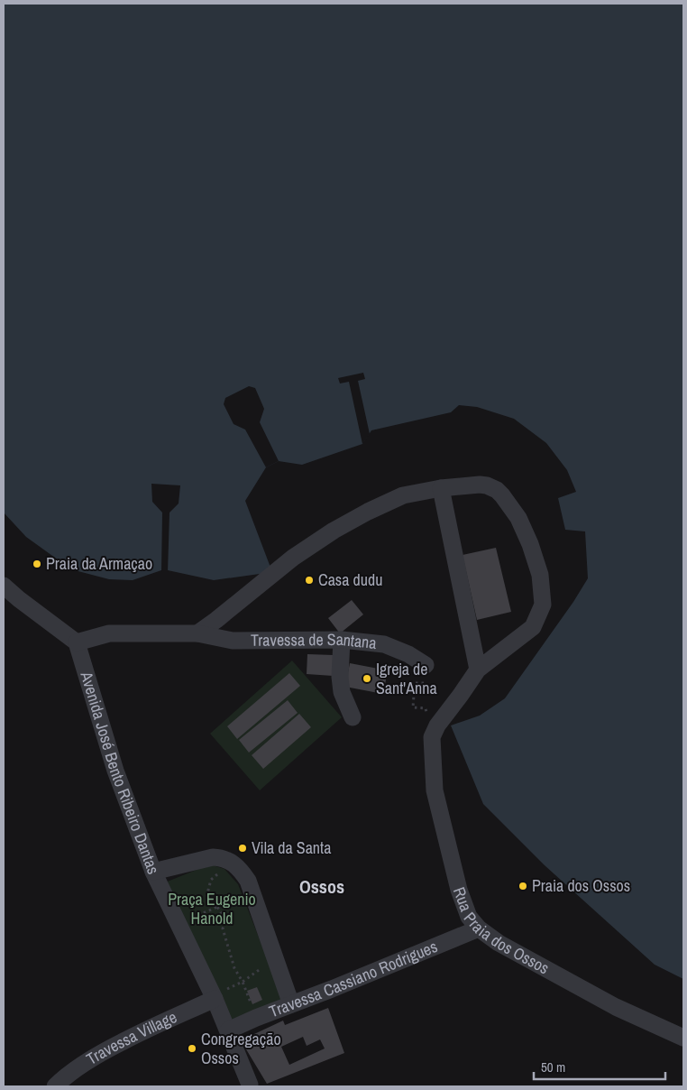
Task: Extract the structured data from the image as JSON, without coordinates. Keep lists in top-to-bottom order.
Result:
{
  "streets": {
    "street": [
      "Travessa de Santana",
      "Avenida José Bento Ribeiro Dantas",
      "Rua Praia dos Ossos",
      "Travessa Cassiano Rodrigues",
      "Travessa Village"
    ]
  },
  "crossings": [
    ["Travessa de Santana", "Avenida José Bento Ribeiro Dantas"],
    ["Avenida José Bento Ribeiro Dantas", "Travessa Cassiano Rodrigues"],
    ["Avenida José Bento Ribeiro Dantas", "Travessa Village"],
    ["Rua Praia dos Ossos", "Travessa Cassiano Rodrigues"]
  ],
  "districts": ["Ossos"],
  "parks": ["Praça Eugenio Hanold"],
  "places": [
    "Praia da Armaçao",
    "Casa dudu",
    "Igreja de Sant'Anna",
    "Vila da Santa",
    "Praia dos Ossos",
    "Congregação Ossos"
  ],
  "scale_bar": "50 m"
}
